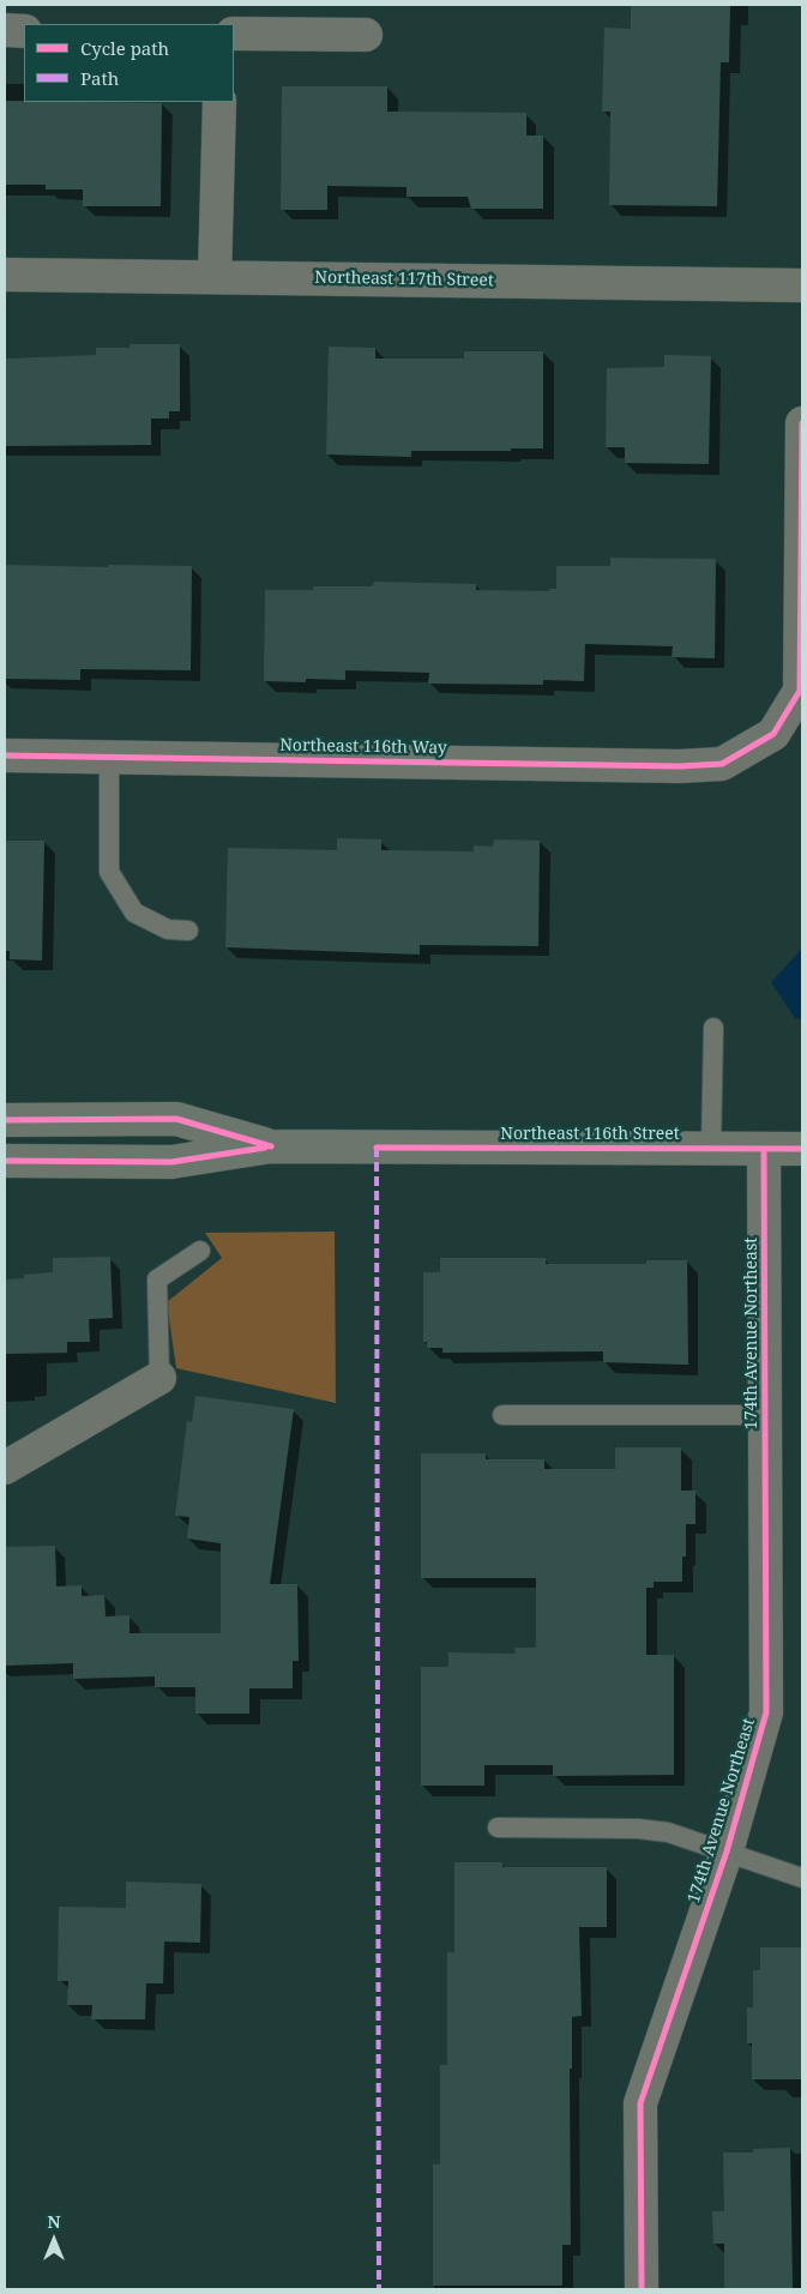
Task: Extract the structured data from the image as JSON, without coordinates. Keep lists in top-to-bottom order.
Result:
{
  "streets": {
    "street": [
      "Northeast 117th Street",
      "Northeast 116th Way",
      "Northeast 116th Street",
      "174th Avenue Northeast"
    ]
  },
  "crossings": [
    ["Northeast 116th Street", "174th Avenue Northeast"]
  ],
  "legend": ["Cycle path", "Path"],
  "north": "top"
}
